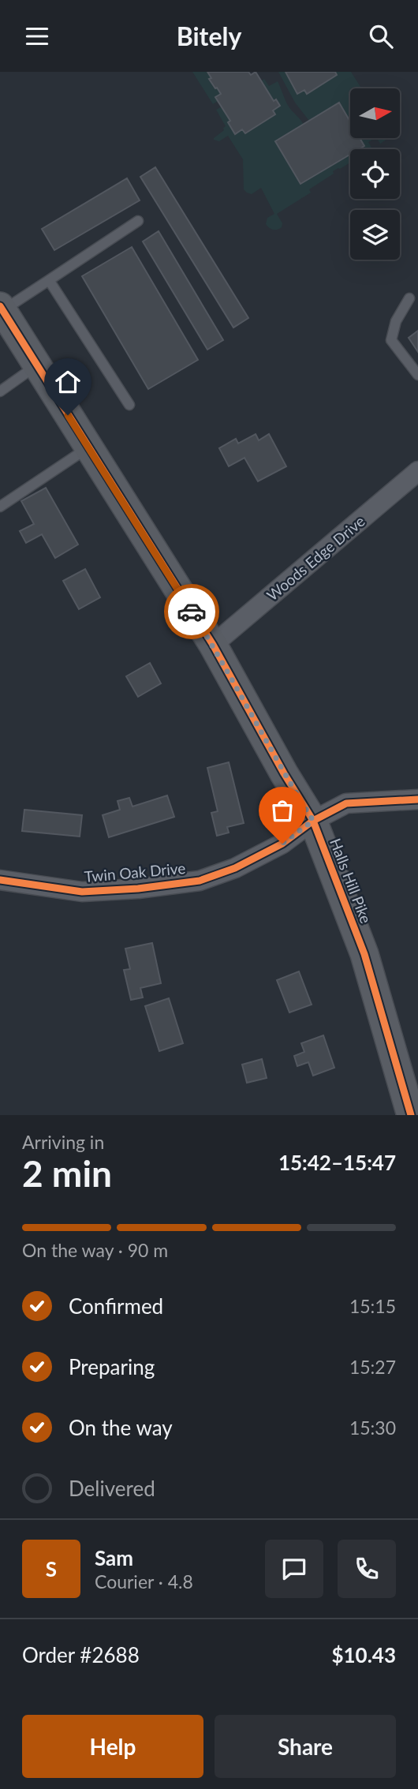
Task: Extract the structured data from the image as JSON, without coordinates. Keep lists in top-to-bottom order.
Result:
{
  "streets": {
    "street": ["Woods Edge Drive", "Twin Oak Drive", "Halls Hill Pike"]
  },
  "crossings": [
    ["Woods Edge Drive", "Halls Hill Pike"],
    ["Twin Oak Drive", "Halls Hill Pike"]
  ],
  "north": "right",
  "page": {
    "header": "Bitely",
    "heading": ["2 min", "Arriving in", "15:42–15:47"],
    "panel": [
      "Sam",
      "Courier · 4.8",
      "Order #2688",
      "$10.43"
    ],
    "bar": "On the way · 90 m",
    "list": [
      ["Confirmed", "15:15"],
      ["Preparing", "15:27"],
      ["On the way", "15:30"],
      "Delivered"
    ],
    "round": "S",
    "buttons": ["Help", "Share"]
  }
}
